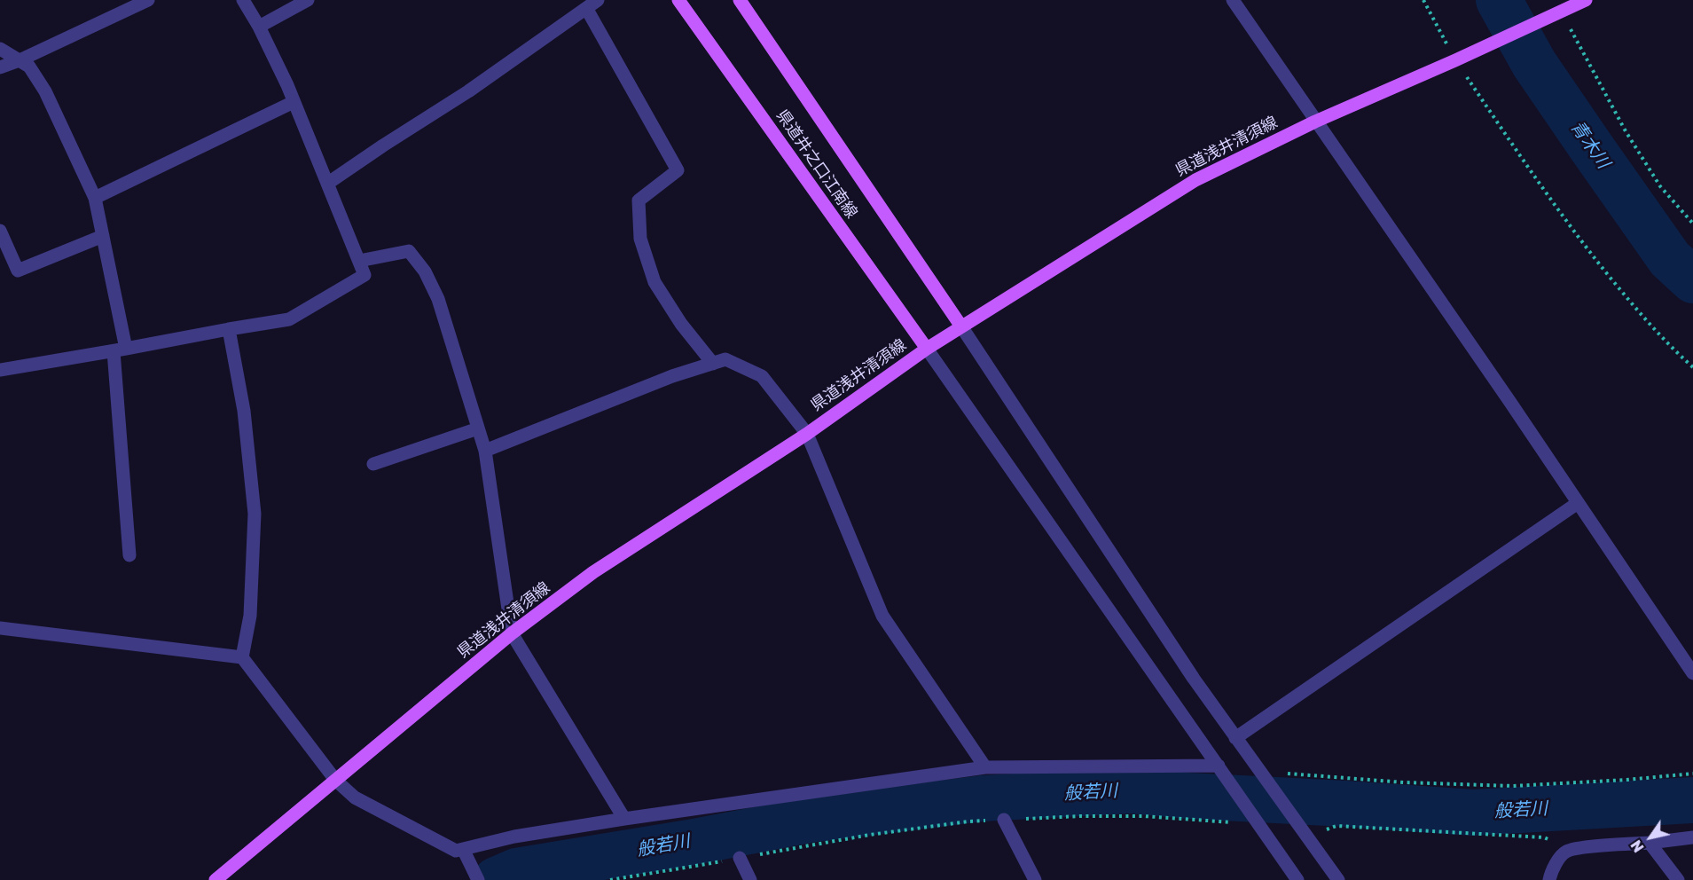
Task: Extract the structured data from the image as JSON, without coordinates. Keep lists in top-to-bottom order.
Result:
{
  "streets": {
    "main road": ["県道浅井清須線", "県道井之口江南線"]
  },
  "crossings": [
    ["県道浅井清須線", "県道井之口江南線"]
  ],
  "water": ["青木川", "般若川"],
  "north": "bottom left"
}
